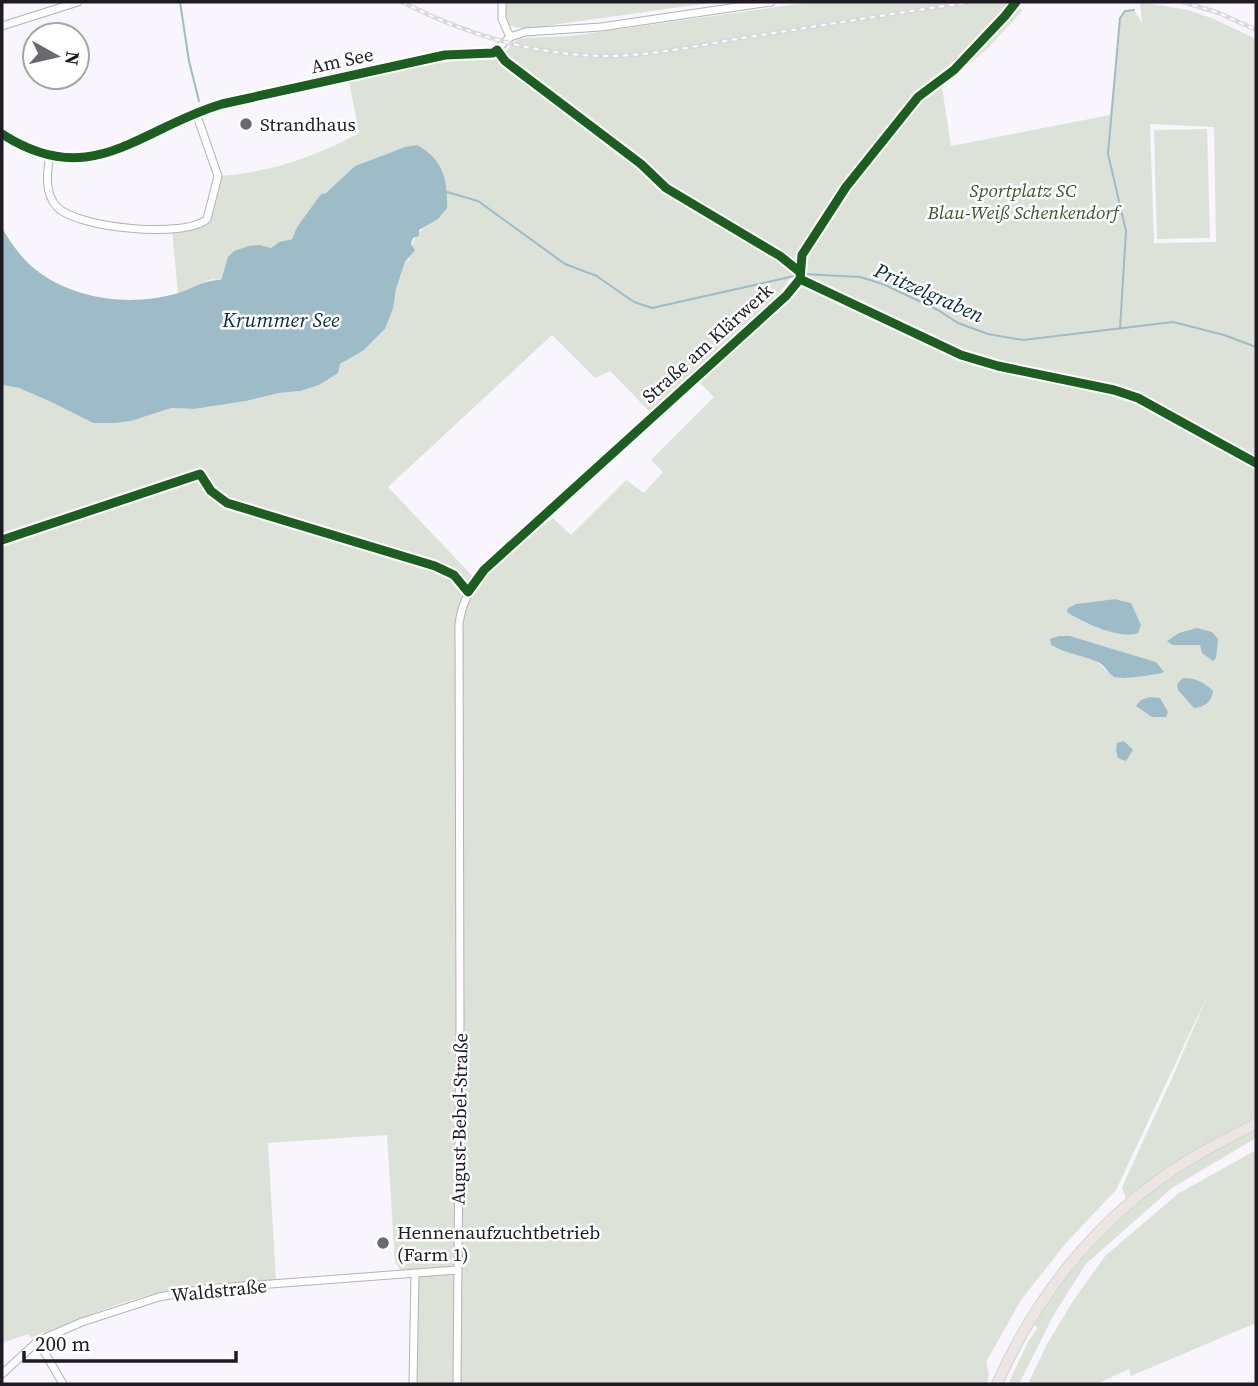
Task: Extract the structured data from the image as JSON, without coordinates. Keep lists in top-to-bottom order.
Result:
{
  "streets": {
    "street": [
      "Am See",
      "Straße am Klärwerk",
      "August-Bebel-Straße",
      "Waldstraße"
    ]
  },
  "crossings": [
    ["Straße am Klärwerk", "August-Bebel-Straße"],
    ["August-Bebel-Straße", "Waldstraße"]
  ],
  "water": ["Pritzelgraben", "Krummer See"],
  "parks": ["Sportplatz SC Blau-Weiß Schenkendorf"],
  "places": ["Strandhaus", "Hennenaufzuchtbetrieb (Farm 1)"],
  "scale_bar": "200 m",
  "north": "right"
}
